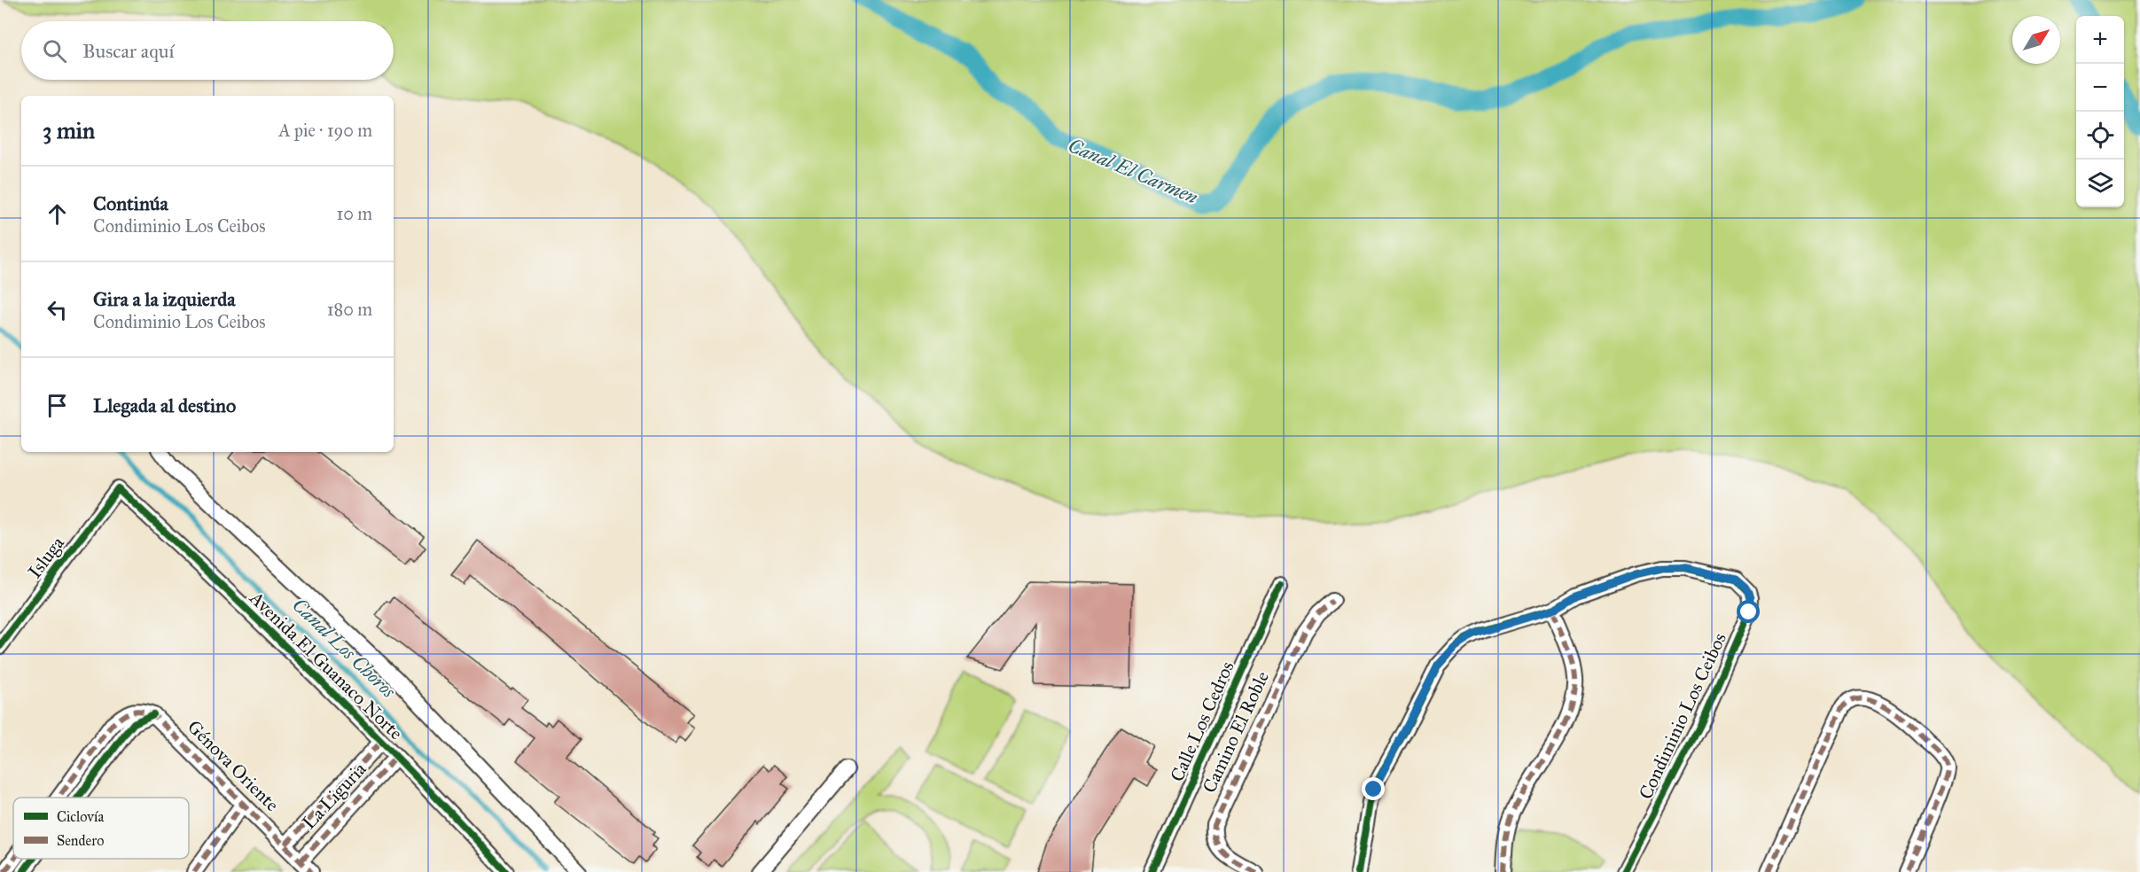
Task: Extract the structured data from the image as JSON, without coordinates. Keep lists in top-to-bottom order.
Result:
{
  "streets": {
    "street": [
      "Isluga",
      "Avenida El Guanaco Norte",
      "Condiminio Los Ceibos",
      "Calle Los Cedros",
      "Camino El Roble",
      "Génova Oriente",
      "La Liguria"
    ]
  },
  "crossings": [
    ["Isluga", "Avenida El Guanaco Norte"],
    ["Avenida El Guanaco Norte", "La Liguria"],
    ["Génova Oriente", "La Liguria"]
  ],
  "water": ["Canal El Carmen", "Canal Los Choros"],
  "legend": ["Ciclovía", "Sendero"],
  "north": "top right",
  "page": {
    "map_buttons": ["+", "−"],
    "search": "Buscar aquí",
    "heading": ["3 min", "A pie · 190 m"],
    "list": [
      ["Continúa", "Condiminio Los Ceibos", "10 m"],
      ["Gira a la izquierda", "Condiminio Los Ceibos", "180 m"],
      "Llegada al destino"
    ]
  }
}
